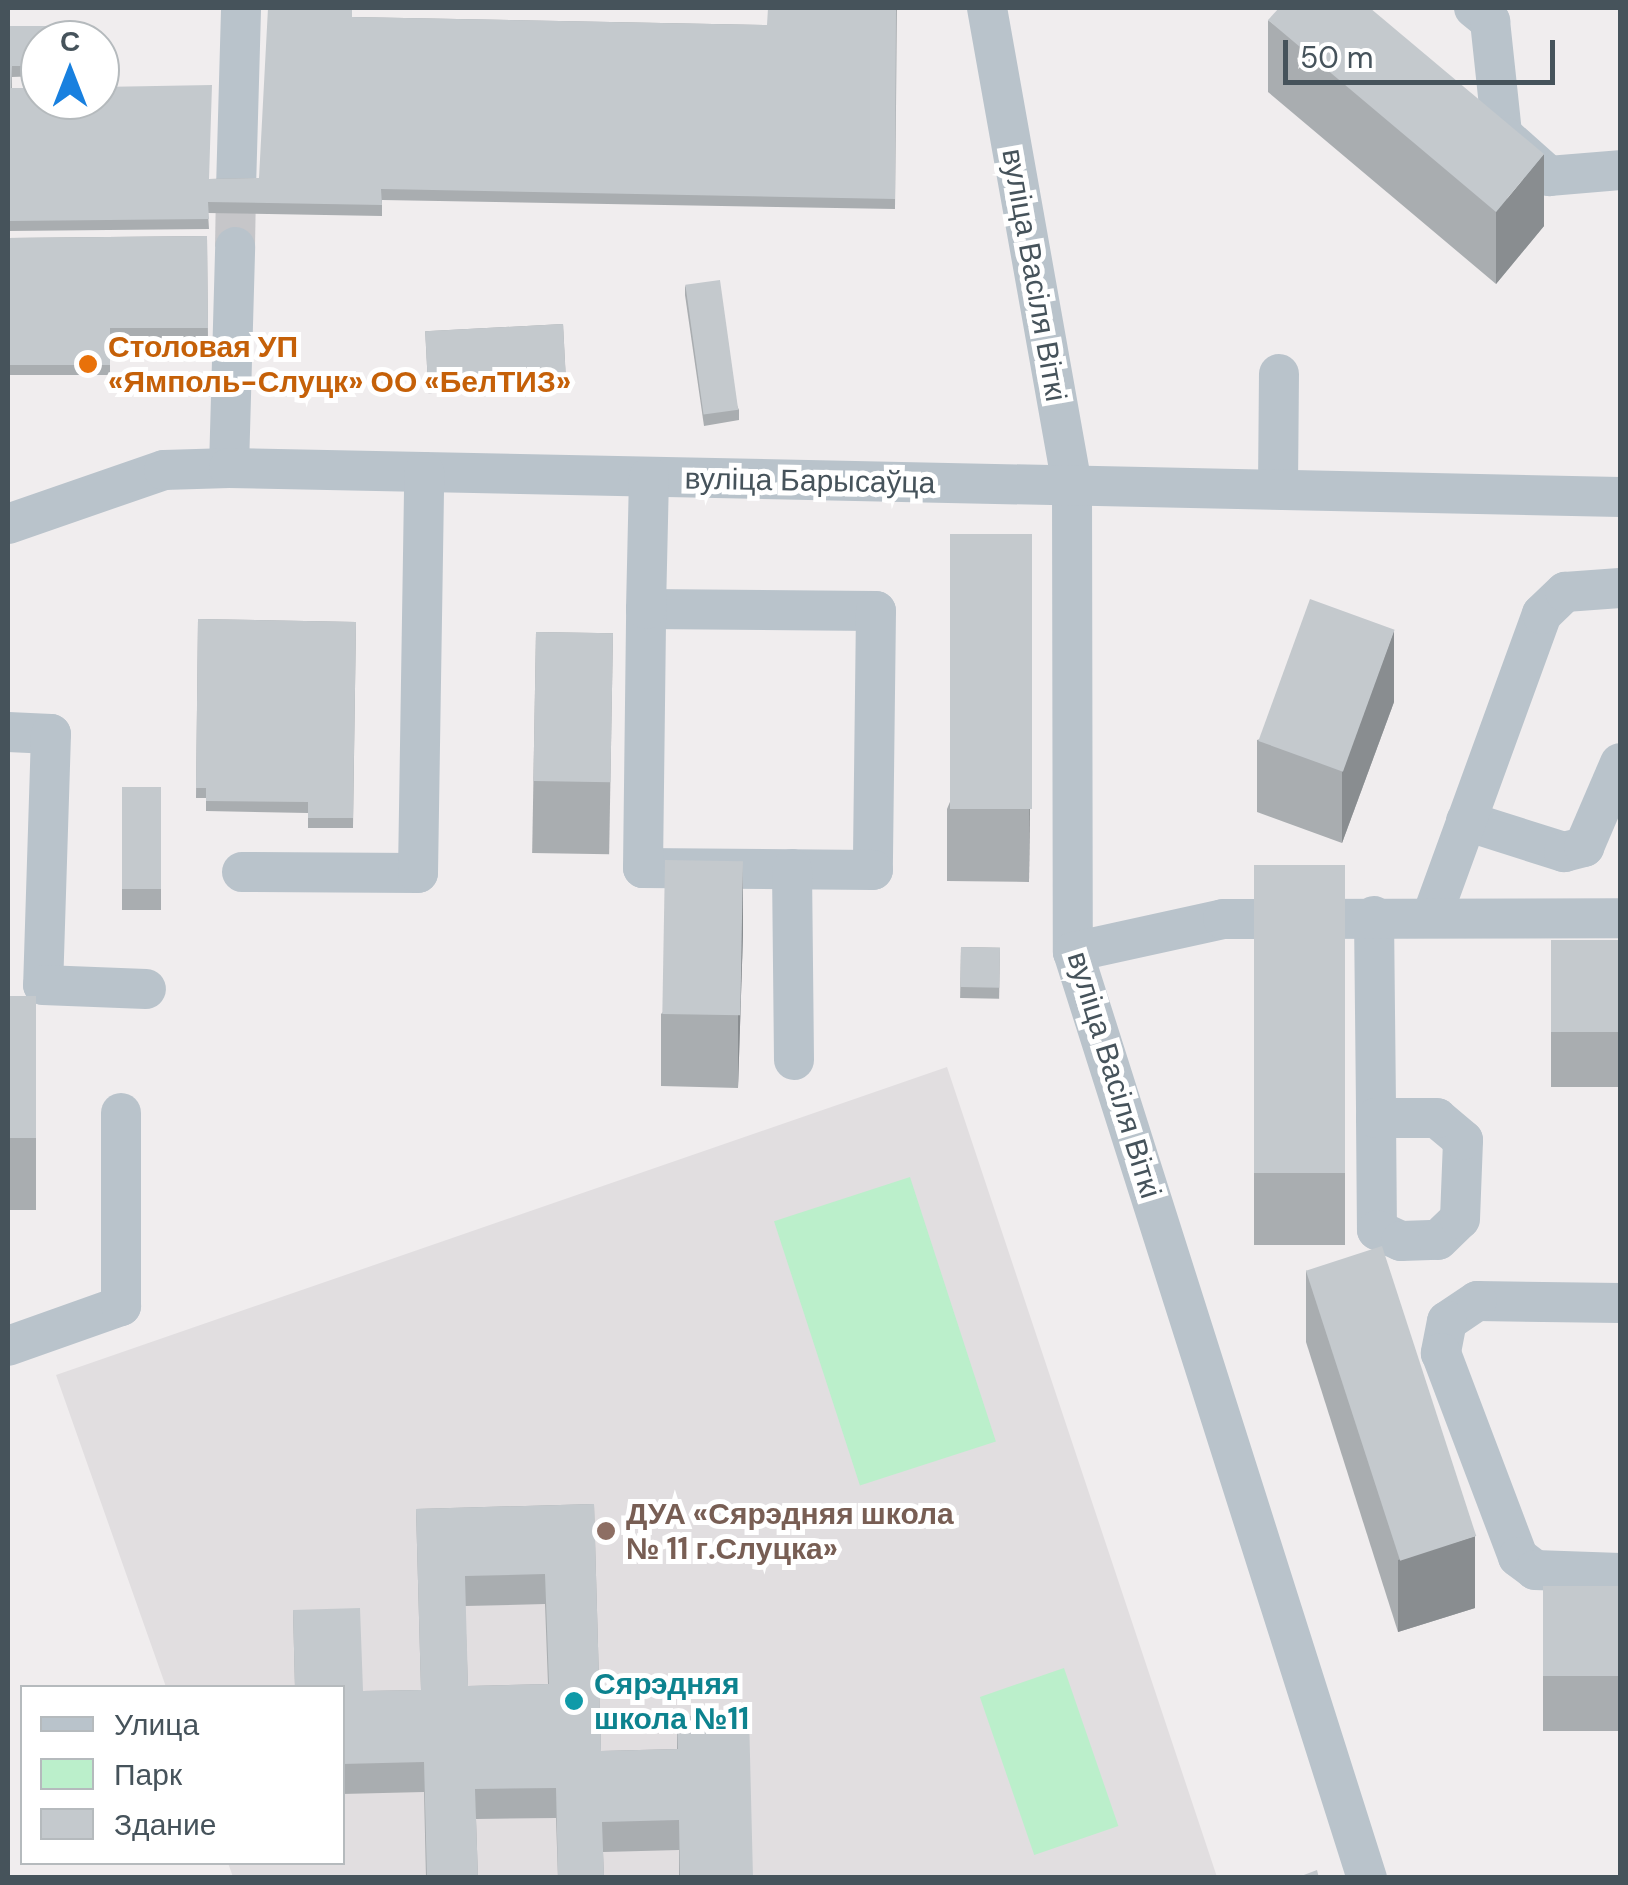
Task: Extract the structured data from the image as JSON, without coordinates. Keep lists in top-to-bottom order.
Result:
{
  "streets": {
    "street": ["вуліца Васіля Віткі", "вуліца Барысаўца"]
  },
  "crossings": [
    ["вуліца Васіля Віткі", "вуліца Барысаўца"]
  ],
  "places": ["Столовая УП «Ямполь-Слуцк» ОО «БелТИЗ»", "ДУА «Сярэдняя школа № 11 г.Слуцка»", "Сярэдняя школа №11"],
  "legend": ["Улица", "Парк", "Здание"],
  "scale_bar": "50 m",
  "north": "top"
}
